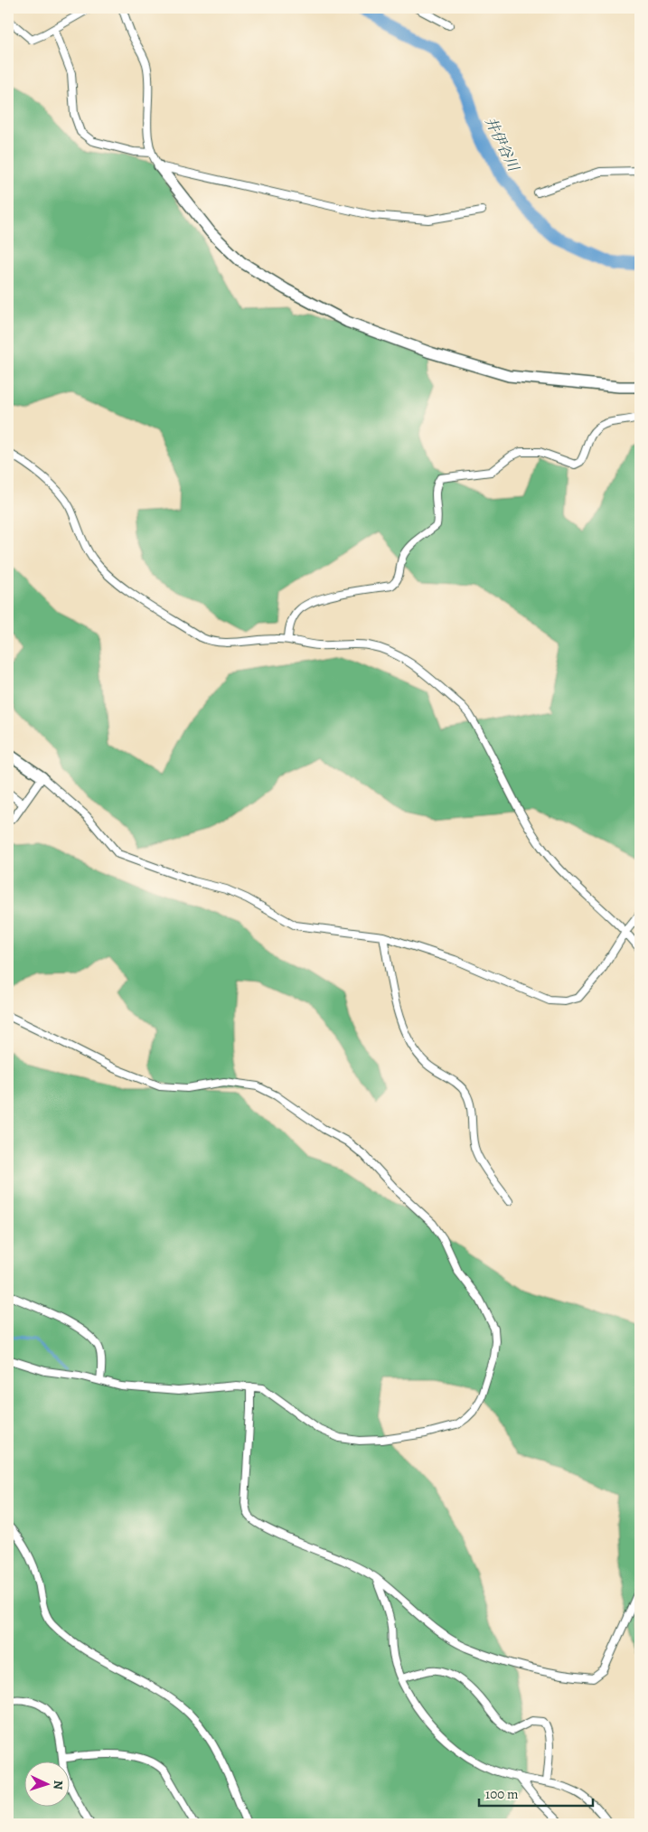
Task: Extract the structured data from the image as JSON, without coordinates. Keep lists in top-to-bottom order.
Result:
{
  "water": ["井伊谷川"],
  "scale_bar": "100 m",
  "north": "right"
}
